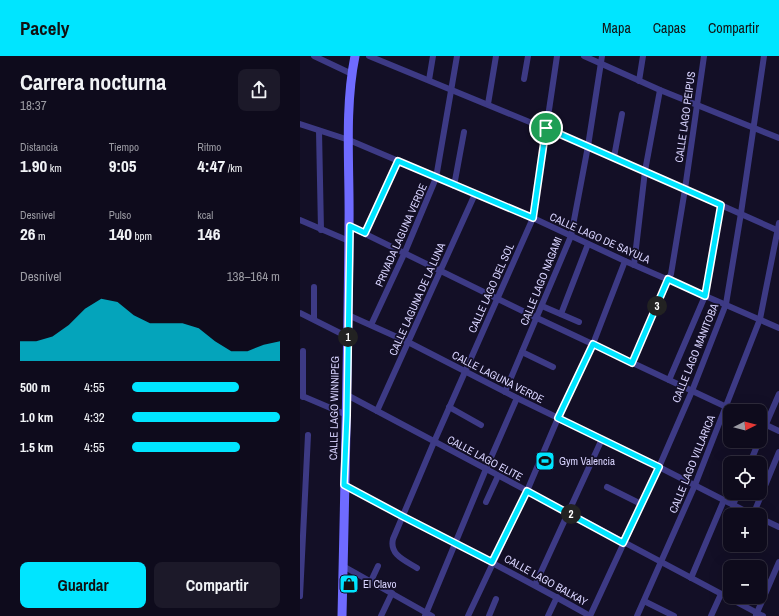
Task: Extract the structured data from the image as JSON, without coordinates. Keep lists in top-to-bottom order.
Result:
{
  "streets": {
    "main road": ["CALLE LAGO WINNIPEG"],
    "street": [
      "CALLE LAGO PEIPUS",
      "PRIVADA LAGUNA VERDE",
      "CALLE LAGO DE SAYULA",
      "CALLE LAGO NAGAMI",
      "CALLE LAGO DEL SOL",
      "CALLE LAGUNA DE LA LUNA",
      "CALLE LAGO MANITOBA",
      "CALLE LAGUNA VERDE",
      "CALLE LAGO ELITE",
      "CALLE LAGO VILLARICA",
      "CALLE LAGO BALKAY"
    ]
  },
  "crossings": [
    ["CALLE LAGO PEIPUS", "CALLE LAGO DE SAYULA"],
    ["PRIVADA LAGUNA VERDE", "CALLE LAGO DE SAYULA"],
    ["PRIVADA LAGUNA VERDE", "CALLE LAGUNA VERDE"],
    ["CALLE LAGO DE SAYULA", "CALLE LAGO NAGAMI"],
    ["CALLE LAGO DE SAYULA", "CALLE LAGO DEL SOL"],
    ["CALLE LAGO DE SAYULA", "CALLE LAGUNA DE LA LUNA"],
    ["CALLE LAGO DE SAYULA", "CALLE LAGO MANITOBA"],
    ["CALLE LAGO DE SAYULA", "CALLE LAGO WINNIPEG"],
    ["CALLE LAGO DE SAYULA", "CALLE LAGO VILLARICA"],
    ["CALLE LAGO NAGAMI", "CALLE LAGUNA VERDE"],
    ["CALLE LAGO DEL SOL", "CALLE LAGUNA VERDE"],
    ["CALLE LAGO DEL SOL", "CALLE LAGO ELITE"],
    ["CALLE LAGO DEL SOL", "CALLE LAGO BALKAY"],
    ["CALLE LAGUNA DE LA LUNA", "CALLE LAGUNA VERDE"],
    ["CALLE LAGUNA DE LA LUNA", "CALLE LAGO ELITE"],
    ["CALLE LAGO MANITOBA", "CALLE LAGUNA VERDE"],
    ["CALLE LAGO MANITOBA", "CALLE LAGO ELITE"],
    ["CALLE LAGO MANITOBA", "CALLE LAGO BALKAY"],
    ["CALLE LAGUNA VERDE", "CALLE LAGO WINNIPEG"],
    ["CALLE LAGUNA VERDE", "CALLE LAGO VILLARICA"],
    ["CALLE LAGO WINNIPEG", "CALLE LAGO ELITE"],
    ["CALLE LAGO WINNIPEG", "CALLE LAGO BALKAY"],
    ["CALLE LAGO ELITE", "CALLE LAGO VILLARICA"]
  ],
  "places": {
    "sports": ["Gym Valencia"],
    "shop": ["El Clavo"]
  },
  "north": "right",
  "page": {
    "header": "Pacely",
    "nav": ["Mapa", "Capas", "Compartir"],
    "heading": ["Carrera nocturna", "18:37"],
    "stats": [
      ["Distancia", "1.90 km"],
      ["Tiempo", "9:05"],
      ["Ritmo", "4:47 /km"],
      ["Desnivel", "26 m"],
      ["Pulso", "140 bpm"],
      ["kcal", "146"]
    ],
    "chart": ["Desnivel", "138–164 m"],
    "pins": ["3", "1", "2"],
    "list": [
      {
        "name": "500 m",
        "note": "4:55"
      },
      {
        "name": "1.0 km",
        "note": "4:32"
      },
      {
        "name": "1.5 km",
        "note": "4:55"
      }
    ],
    "map_buttons": ["+", "−"],
    "buttons": ["Guardar", "Compartir"]
  }
}
